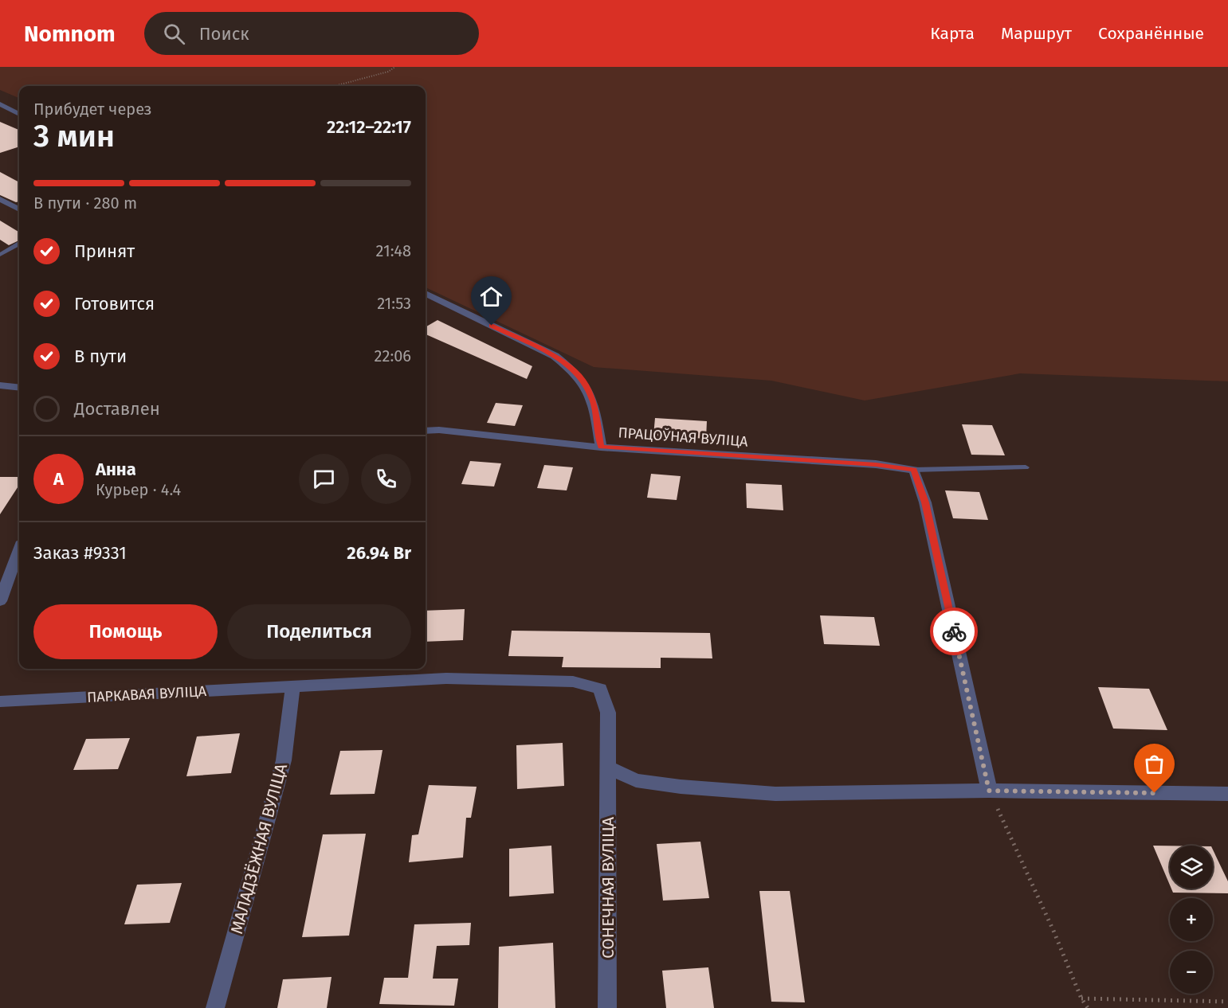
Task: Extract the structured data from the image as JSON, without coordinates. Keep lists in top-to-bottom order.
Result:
{
  "streets": {
    "street": [
      "ПРАЦОЎНАЯ ВУЛІЦА",
      "ПАРКАВАЯ ВУЛІЦА",
      "МАЛАДЗЁЖНАЯ ВУЛІЦА",
      "СОНЕЧНАЯ ВУЛІЦА"
    ]
  },
  "crossings": [
    ["ПАРКАВАЯ ВУЛІЦА", "МАЛАДЗЁЖНАЯ ВУЛІЦА"],
    ["ПАРКАВАЯ ВУЛІЦА", "СОНЕЧНАЯ ВУЛІЦА"]
  ],
  "page": {
    "header": "Nomnom",
    "search": "Поиск",
    "nav": ["Карта", "Маршрут", "Сохранённые"],
    "heading": ["3 мин", "Прибудет через", "22:12–22:17"],
    "panel": [
      "Анна",
      "Курьер · 4.4",
      "Заказ #9331",
      "26.94 Br"
    ],
    "bar": "В пути · 280 m",
    "list": [
      ["Принят", "21:48"],
      ["Готовится", "21:53"],
      ["В пути", "22:06"],
      "Доставлен"
    ],
    "round": "А",
    "buttons": ["Помощь", "Поделиться"],
    "map_buttons": ["+", "−"]
  }
}
